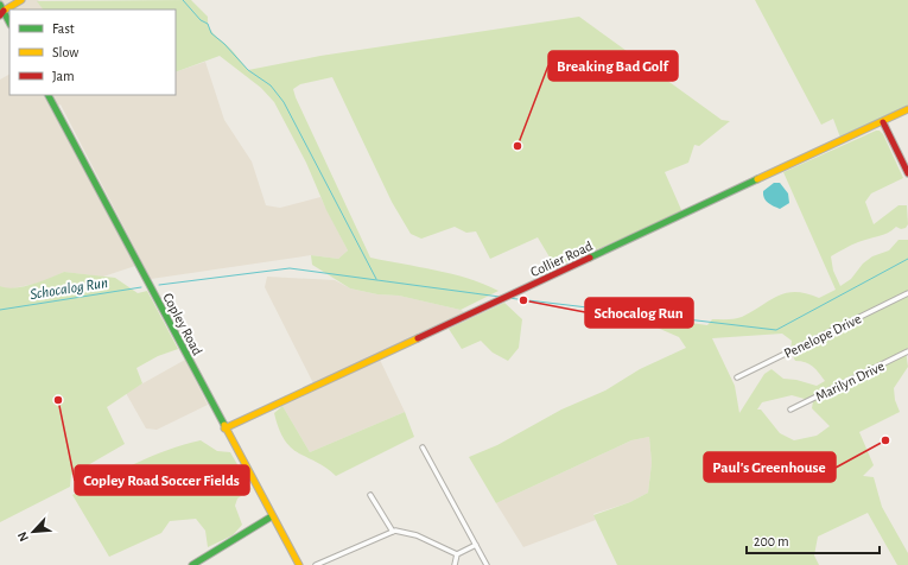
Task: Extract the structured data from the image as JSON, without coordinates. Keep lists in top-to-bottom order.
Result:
{
  "streets": {
    "street": [
      "Collier Road",
      "Copley Road",
      "Penelope Drive",
      "Marilyn Drive"
    ]
  },
  "crossings": [
    ["Collier Road", "Copley Road"]
  ],
  "water": ["Schocalog Run"],
  "places": [
    "Breaking Bad Golf",
    "Schocalog Run",
    "Copley Road Soccer Fields",
    "Paul's Greenhouse"
  ],
  "legend": ["Fast", "Slow", "Jam"],
  "scale_bar": "200 m",
  "north": "bottom left"
}
